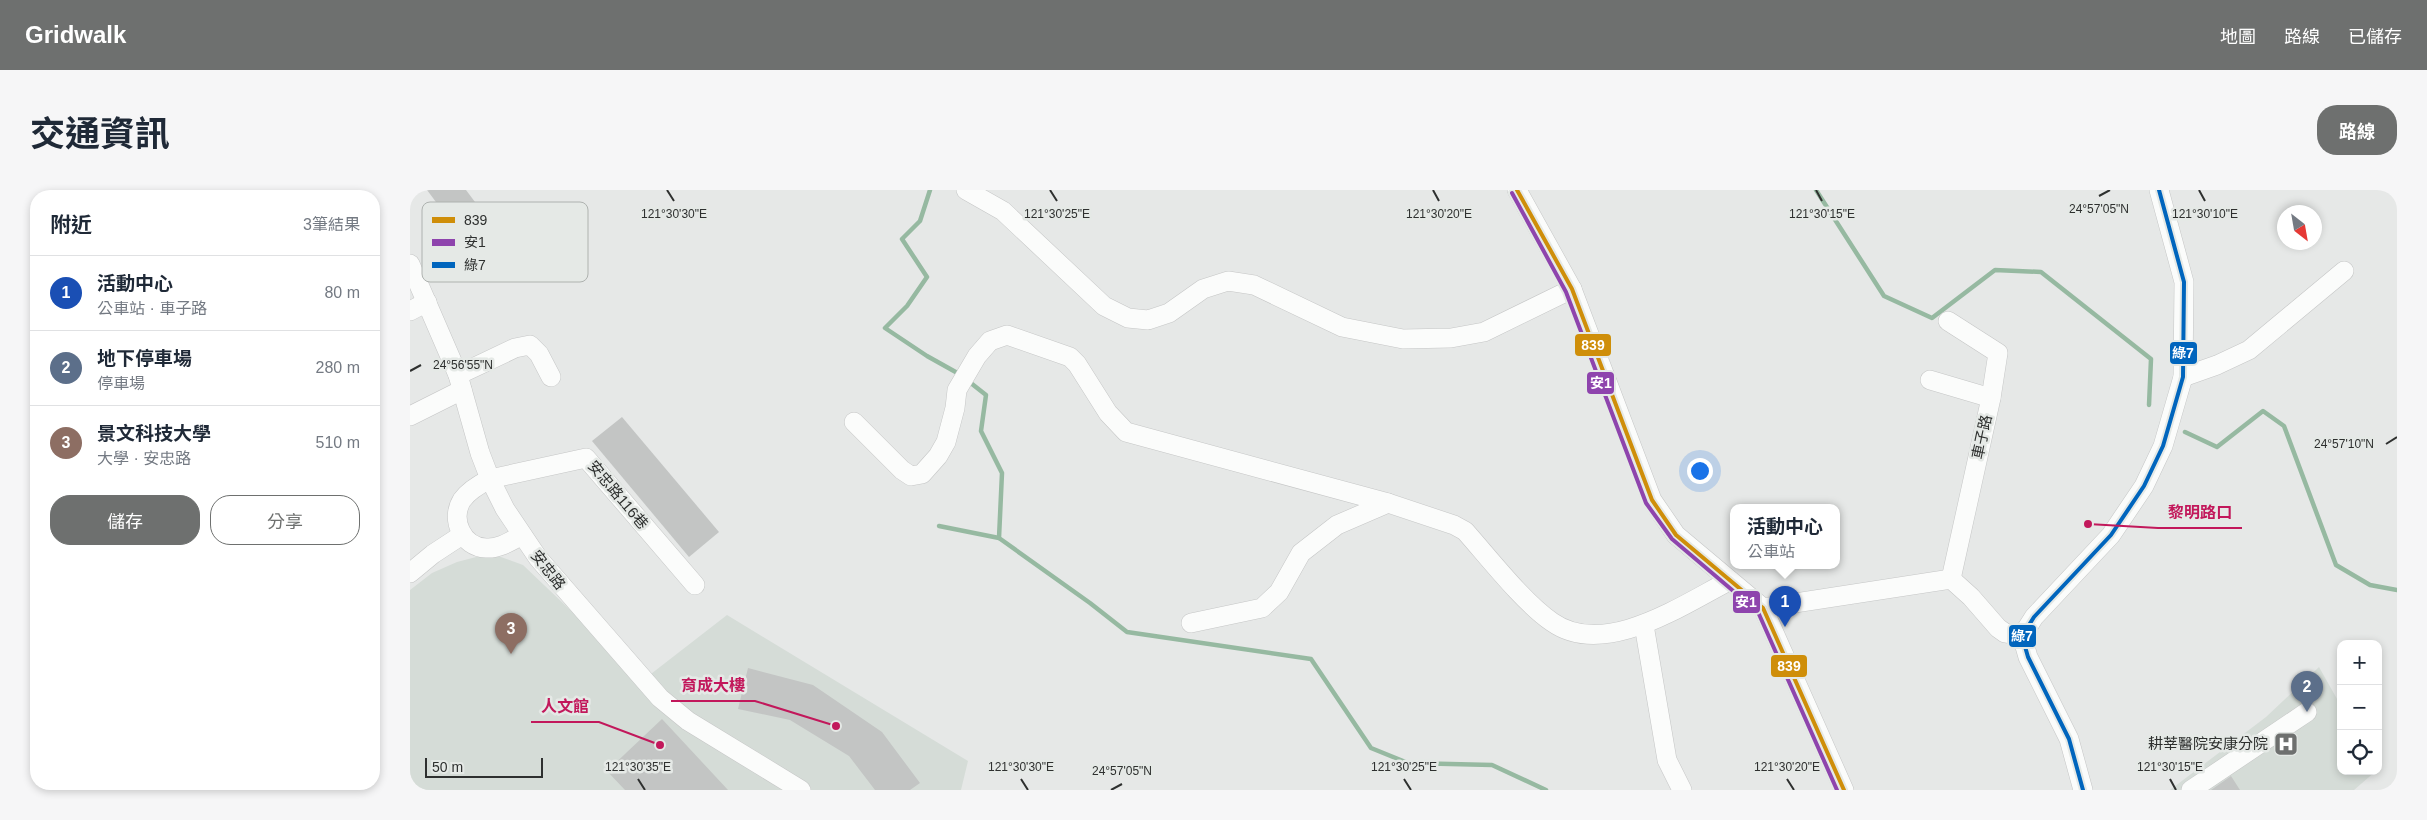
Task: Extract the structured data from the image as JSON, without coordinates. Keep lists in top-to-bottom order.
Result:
{
  "streets": {
    "street": ["車子路", "安忠路116巷", "安忠路"]
  },
  "crossings": [
    ["安忠路116巷", "安忠路"]
  ],
  "places": {
    "other": ["黎明路口", "育成大樓", "人文館"],
    "hospital": ["耕莘醫院安康分院"]
  },
  "lines": ["transit line 839", "transit line 綠7", "transit line 安1"],
  "legend": ["839", "安1", "綠7"],
  "scale_bar": "50 m",
  "north": "bottom right",
  "page": {
    "header": "Gridwalk",
    "nav": ["地圖", "路線", "已儲存"],
    "title": "交通資訊",
    "buttons": [
      "路線",
      ["儲存", "分享"]
    ],
    "heading": ["附近", "3筆結果"],
    "list": [
      {
        "mark": "1",
        "name": "活動中心",
        "note": "公車站 · 車子路",
        "value": "80 m"
      },
      {
        "mark": "2",
        "name": "地下停車場",
        "note": "停車場",
        "value": "280 m"
      },
      {
        "mark": "3",
        "name": "景文科技大學",
        "note": "大學 · 安忠路",
        "value": "510 m"
      }
    ],
    "popup": ["活動中心", "公車站"],
    "pins": ["1", "3", "2"],
    "map_buttons": ["+", "−"],
    "scale": "50 m"
  },
  "coordinates": [
    "24°57'05\"N",
    "121°30'30\"E",
    "121°30'25\"E",
    "121°30'20\"E",
    "121°30'15\"E",
    "121°30'10\"E",
    "24°56'55\"N",
    "24°57'10\"N",
    "121°30'35\"E"
  ]
}
